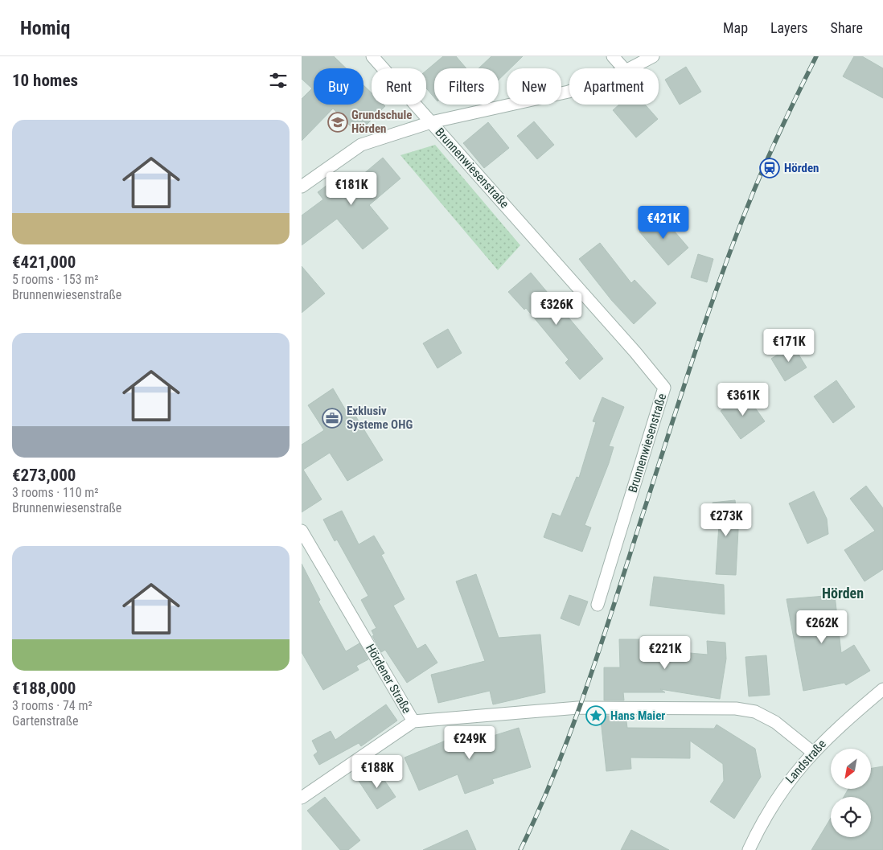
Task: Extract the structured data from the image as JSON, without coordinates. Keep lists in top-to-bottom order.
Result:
{
  "streets": {
    "street": ["Brunnenwiesenstraße", "Hördener Straße", "Landstraße"]
  },
  "crossings": [
    ["Hördener Straße", "Landstraße"]
  ],
  "districts": ["Hörden"],
  "places": {
    "school or university": ["Grundschule Hörden"],
    "station": ["Hörden"],
    "office": ["Exklusiv Systeme OHG"],
    "place": ["Hans Maier"]
  },
  "north": "bottom left",
  "page": {
    "header": "Homiq",
    "nav": ["Map", "Layers", "Share"],
    "heading": "10 homes",
    "chip": [
      "Buy",
      "Rent",
      "Filters",
      "New",
      "Apartment"
    ],
    "list": [
      {
        "name": "€421,000",
        "note": "5 rooms · 153 m² · Brunnenwiesenstraße"
      },
      {
        "name": "€273,000",
        "note": "3 rooms · 110 m² · Brunnenwiesenstraße"
      },
      {
        "name": "€188,000",
        "note": "3 rooms · 74 m² · Gartenstraße"
      }
    ],
    "price": [
      "€181K",
      "€421K",
      "€326K",
      "€171K",
      "€361K",
      "€273K",
      "€262K",
      "€221K",
      "€249K",
      "€188K"
    ]
  }
}
